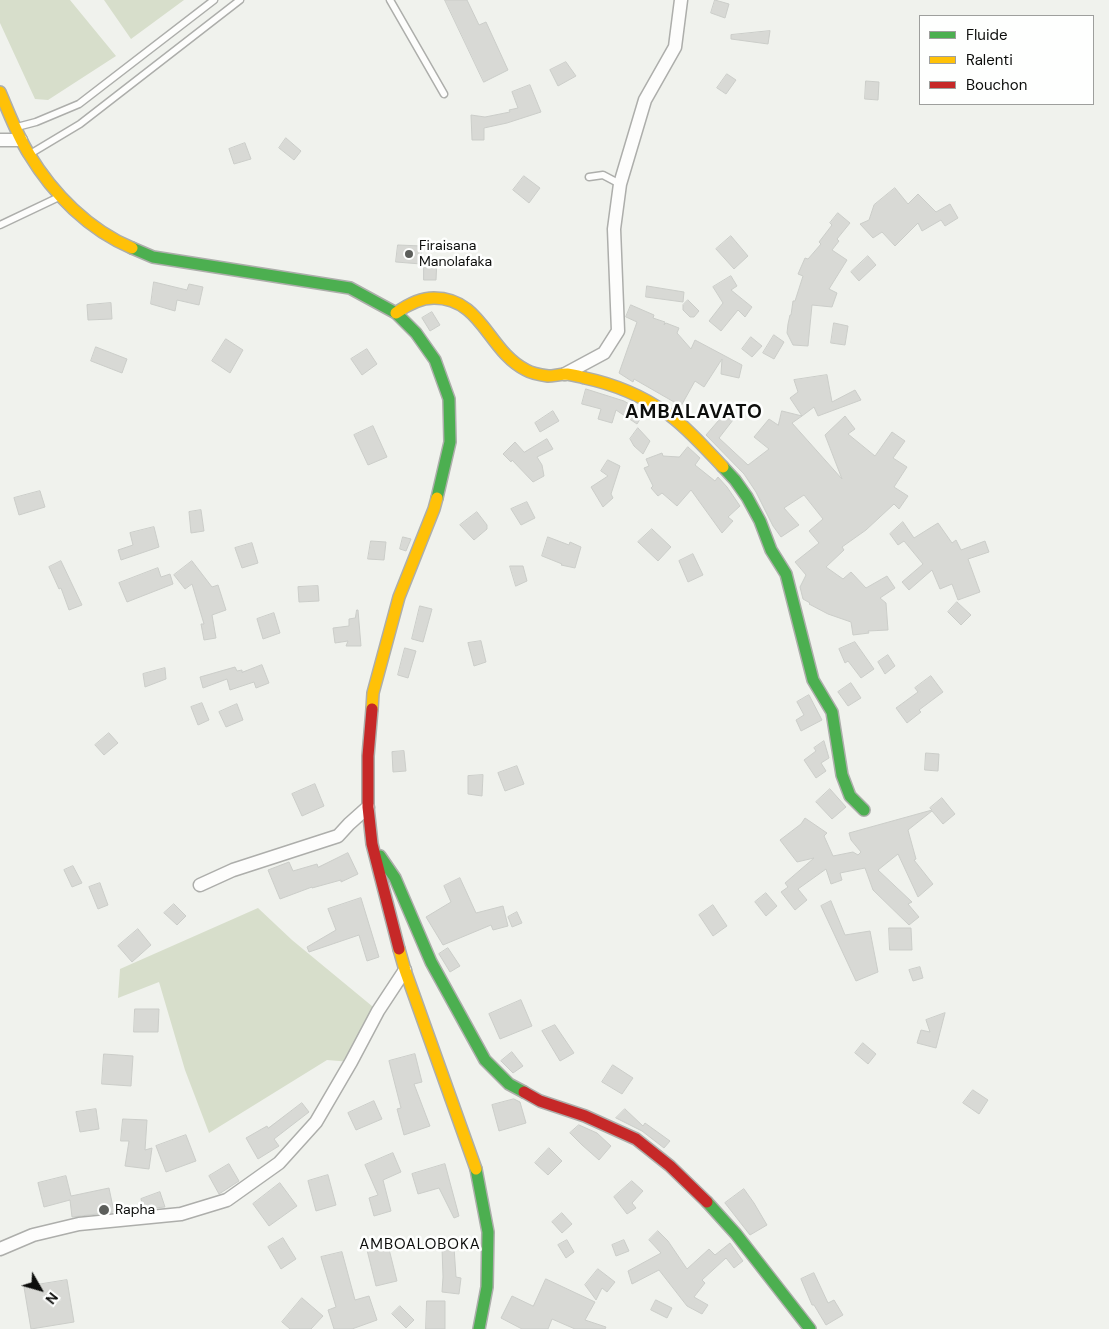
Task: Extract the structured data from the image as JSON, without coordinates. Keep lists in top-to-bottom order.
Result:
{
  "districts": ["AMBALAVATO", "AMBOALOBOKA"],
  "places": ["Firaisana Manolafaka", "Rapha"],
  "legend": ["Fluide", "Ralenti", "Bouchon"],
  "north": "bottom right"
}
